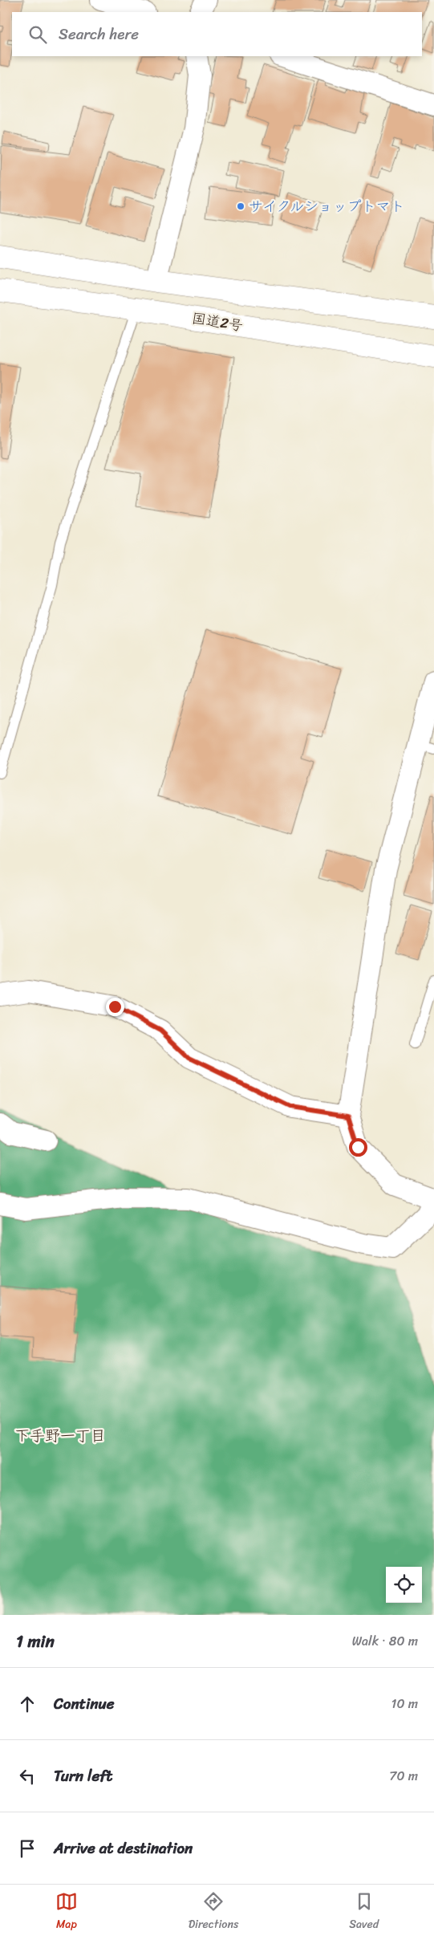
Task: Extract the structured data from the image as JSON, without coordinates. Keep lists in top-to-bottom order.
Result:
{
  "streets": {
    "highway": ["国道2号"]
  },
  "districts": ["下手野一丁目"],
  "places": ["サイクルショップトマト"],
  "page": {
    "search": "Search here",
    "heading": ["1 min", "Walk · 80 m"],
    "list": [
      ["Continue", "10 m"],
      ["Turn left", "70 m"],
      "Arrive at destination"
    ],
    "nav": ["Map", "Directions", "Saved"]
  }
}
